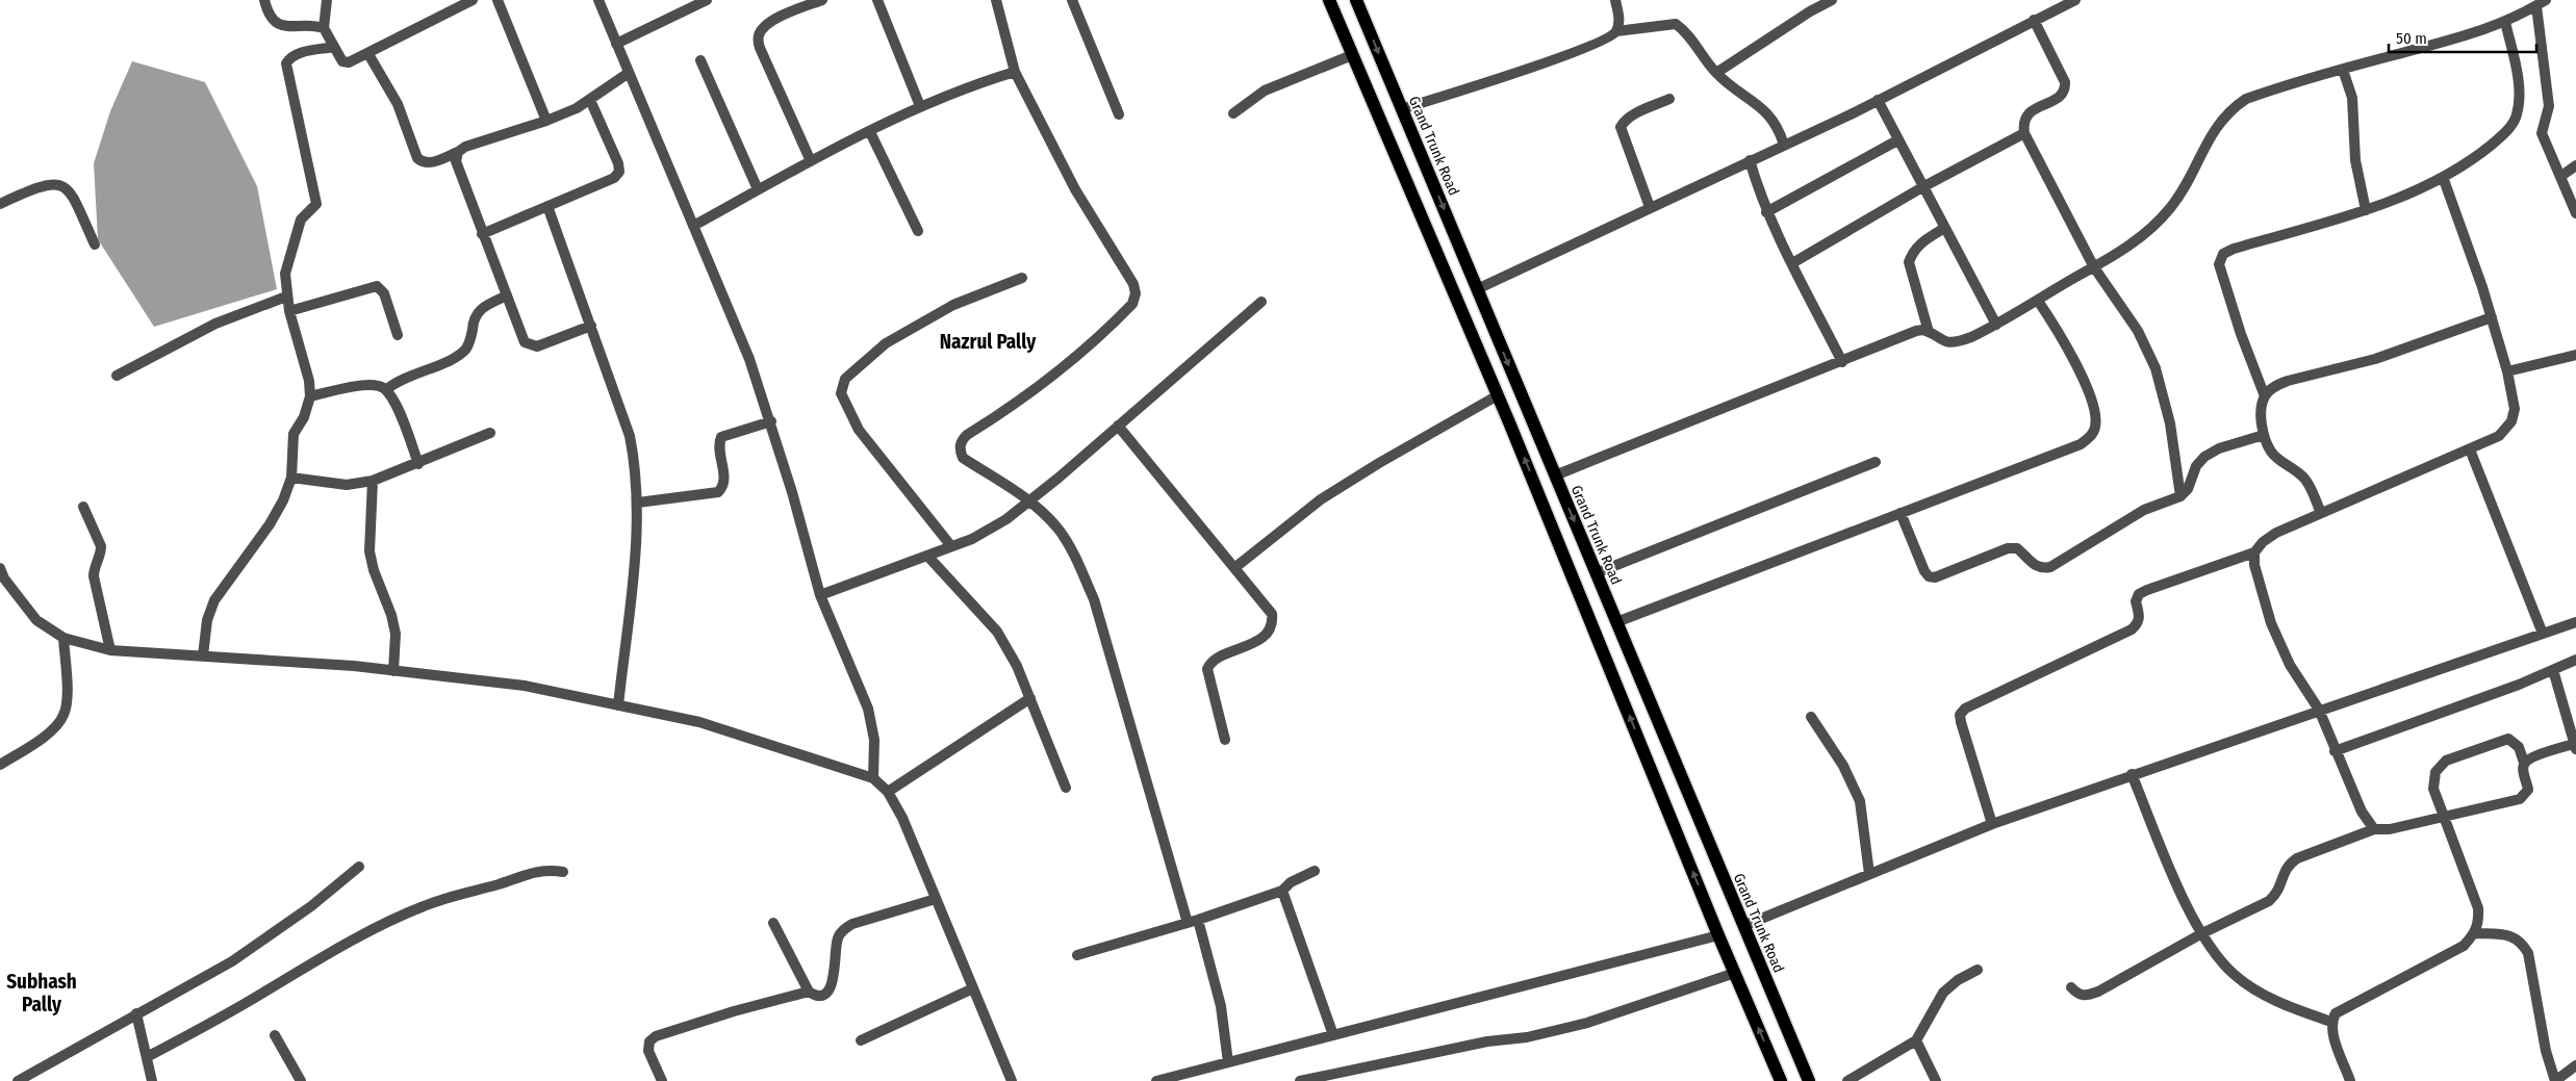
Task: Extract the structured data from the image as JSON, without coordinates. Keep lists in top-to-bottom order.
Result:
{
  "streets": {
    "main road": ["Grand Trunk Road"]
  },
  "districts": ["Nazrul Pally", "Subhash Pally"],
  "scale_bar": "50 m"
}
